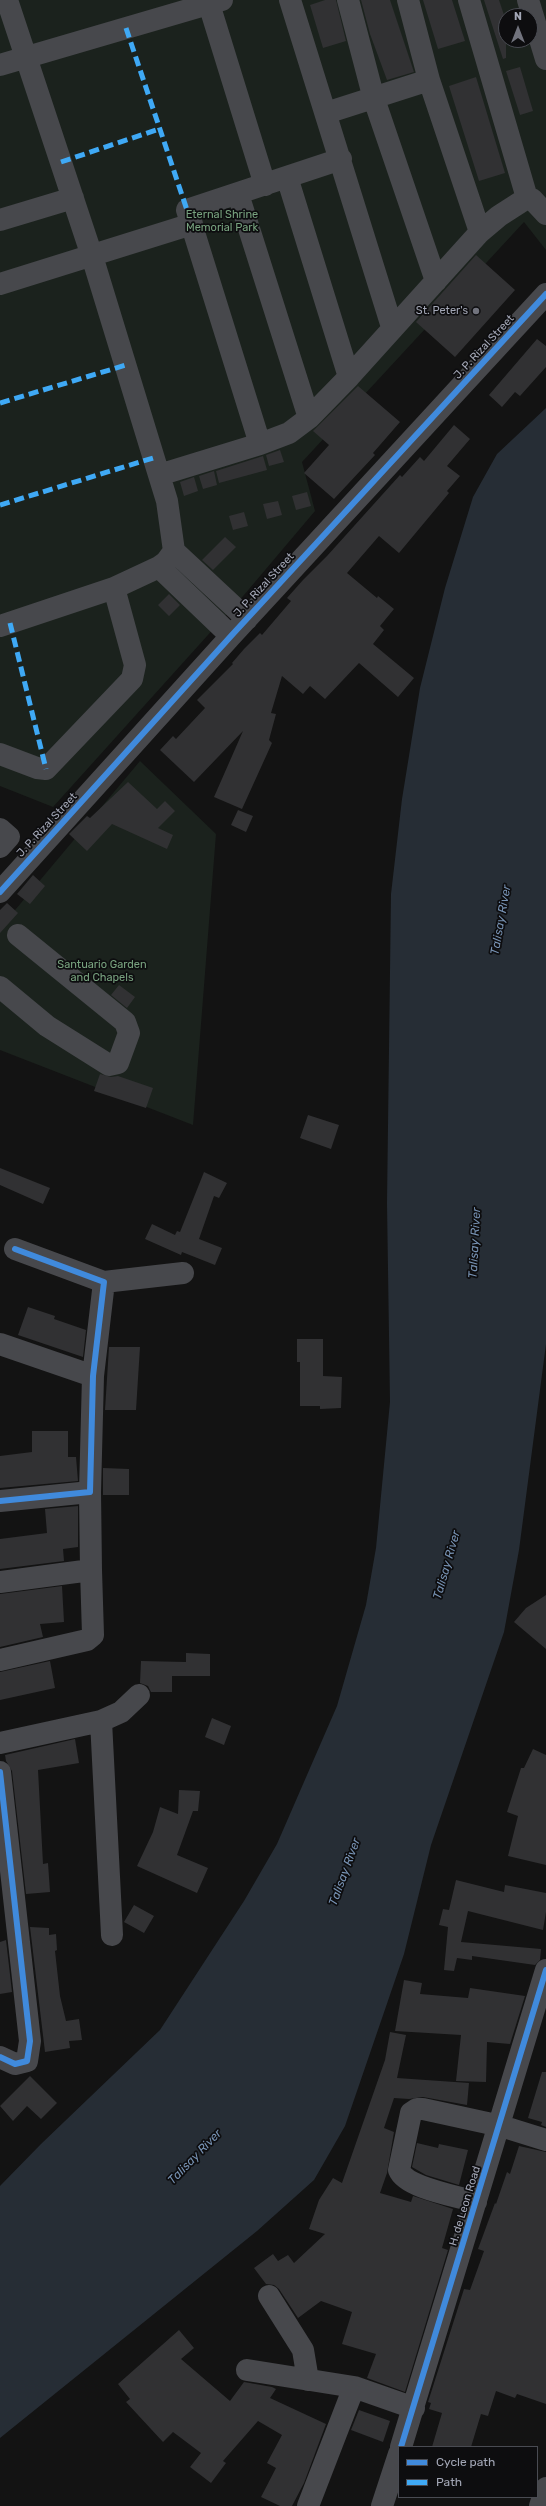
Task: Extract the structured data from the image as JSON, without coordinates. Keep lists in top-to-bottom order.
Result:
{
  "streets": {
    "street": ["J. P. Rizal Street", "H. de Leon Road"]
  },
  "water": ["Talisay River"],
  "parks": ["Eternal Shrine Memorial Park", "Santuario Garden and Chapels"],
  "places": ["St. Peter's"],
  "legend": ["Cycle path", "Path"],
  "north": "top"
}
